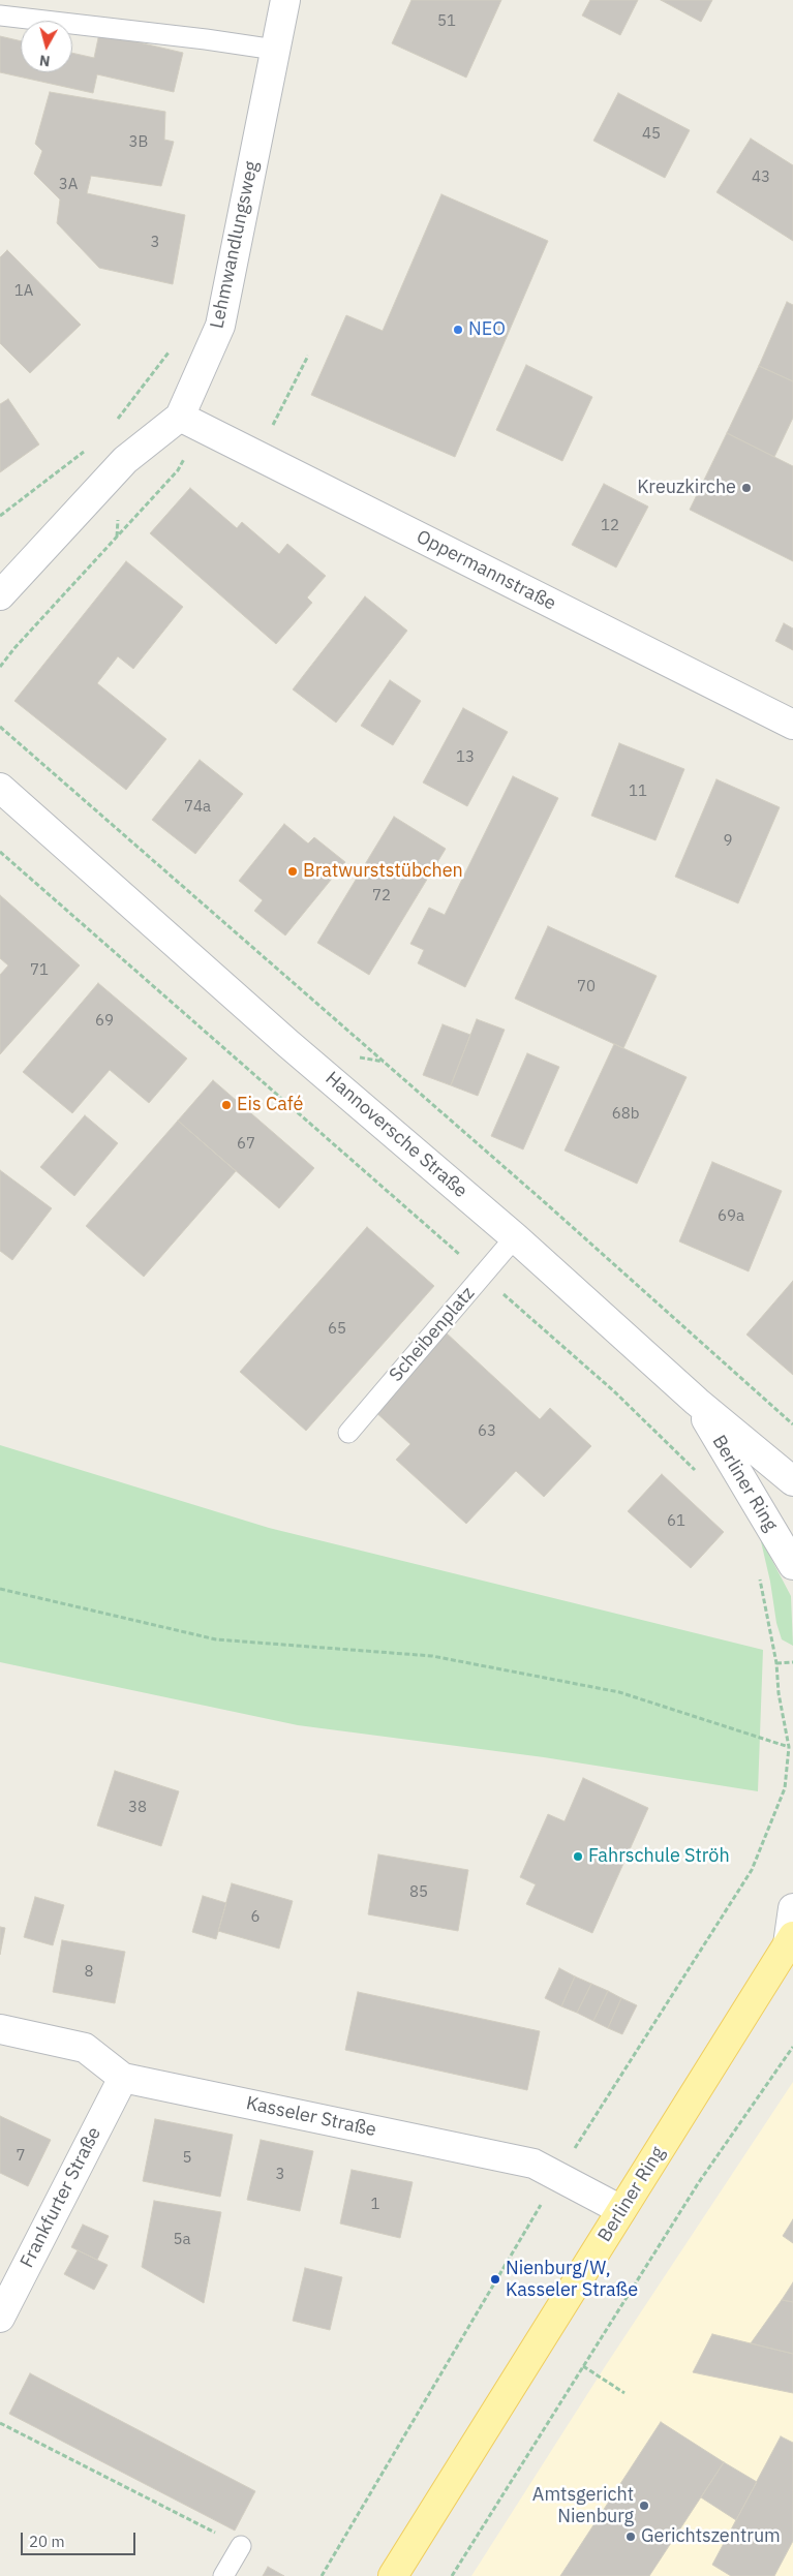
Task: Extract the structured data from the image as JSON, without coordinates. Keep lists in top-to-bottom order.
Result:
{
  "streets": {
    "main road": ["Berliner Ring"],
    "street": [
      "Lehmwandlungsweg",
      "Oppermannstraße",
      "Hannoversche Straße",
      "Kasseler Straße",
      "Frankfurter Straße"
    ],
    "lane": ["Scheibenplatz"]
  },
  "crossings": [
    ["Lehmwandlungsweg", "Oppermannstraße"],
    ["Hannoversche Straße", "Scheibenplatz"],
    ["Hannoversche Straße", "Berliner Ring"],
    ["Berliner Ring", "Kasseler Straße"],
    ["Kasseler Straße", "Frankfurter Straße"]
  ],
  "places": [
    "NEO",
    "Kreuzkirche",
    "Bratwurststübchen",
    "Eis Café",
    "Fahrschule Ströh",
    "Nienburg/W, Kasseler Straße",
    "Amtsgericht Nienburg",
    "Gerichtszentrum"
  ],
  "house_numbers": [
    "51",
    "45",
    "3B",
    "43",
    "3A",
    "3",
    "1A",
    "12",
    "13",
    "11",
    "74a",
    "9",
    "72",
    "71",
    "70",
    "69",
    "68b",
    "67",
    "69a",
    "65",
    "63",
    "61",
    "38",
    "85",
    "6",
    "8",
    "7",
    "5",
    "3",
    "1",
    "5a"
  ],
  "scale_bar": "20 m",
  "north": "bottom"
}
